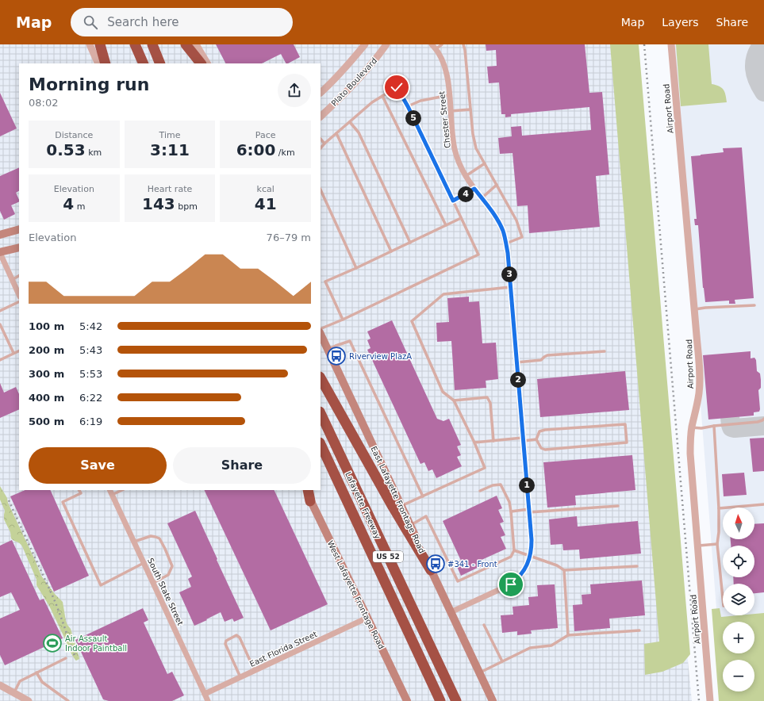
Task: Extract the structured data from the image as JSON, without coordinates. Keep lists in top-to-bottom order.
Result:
{
  "streets": {
    "highway": ["Lafayette Freeway", "US 52"],
    "main road": ["East Lafayette Frontage Road", "West Lafayette Frontage Road"],
    "street": [
      "Plato Boulevard",
      "Airport Road",
      "Chester Street",
      "South State Street",
      "East Florida Street"
    ]
  },
  "crossings": [
    ["Chester Street", "East Lafayette Frontage Road"],
    ["South State Street", "East Florida Street"],
    ["West Lafayette Frontage Road", "East Florida Street"]
  ],
  "places": {
    "bus stop": ["Riverview PlazA", "#341 - Front"],
    "sports": ["Air Assault Indoor Paintball"]
  },
  "north": "top",
  "page": {
    "header": "Map",
    "search": "Search here",
    "nav": ["Map", "Layers", "Share"],
    "heading": ["Morning run", "08:02"],
    "pins": [
      "5",
      "4",
      "3",
      "2",
      "1"
    ],
    "stats": [
      ["Distance", "0.53 km"],
      ["Time", "3:11"],
      ["Pace", "6:00 /km"],
      ["Elevation", "4 m"],
      ["Heart rate", "143 bpm"],
      ["kcal", "41"]
    ],
    "chart": ["Elevation", "76–79 m"],
    "list": [
      {
        "name": "100 m",
        "note": "5:42"
      },
      {
        "name": "200 m",
        "note": "5:43"
      },
      {
        "name": "300 m",
        "note": "5:53"
      },
      {
        "name": "400 m",
        "note": "6:22"
      },
      {
        "name": "500 m",
        "note": "6:19"
      }
    ],
    "buttons": ["Save", "Share"],
    "map_buttons": ["+", "−"]
  }
}
